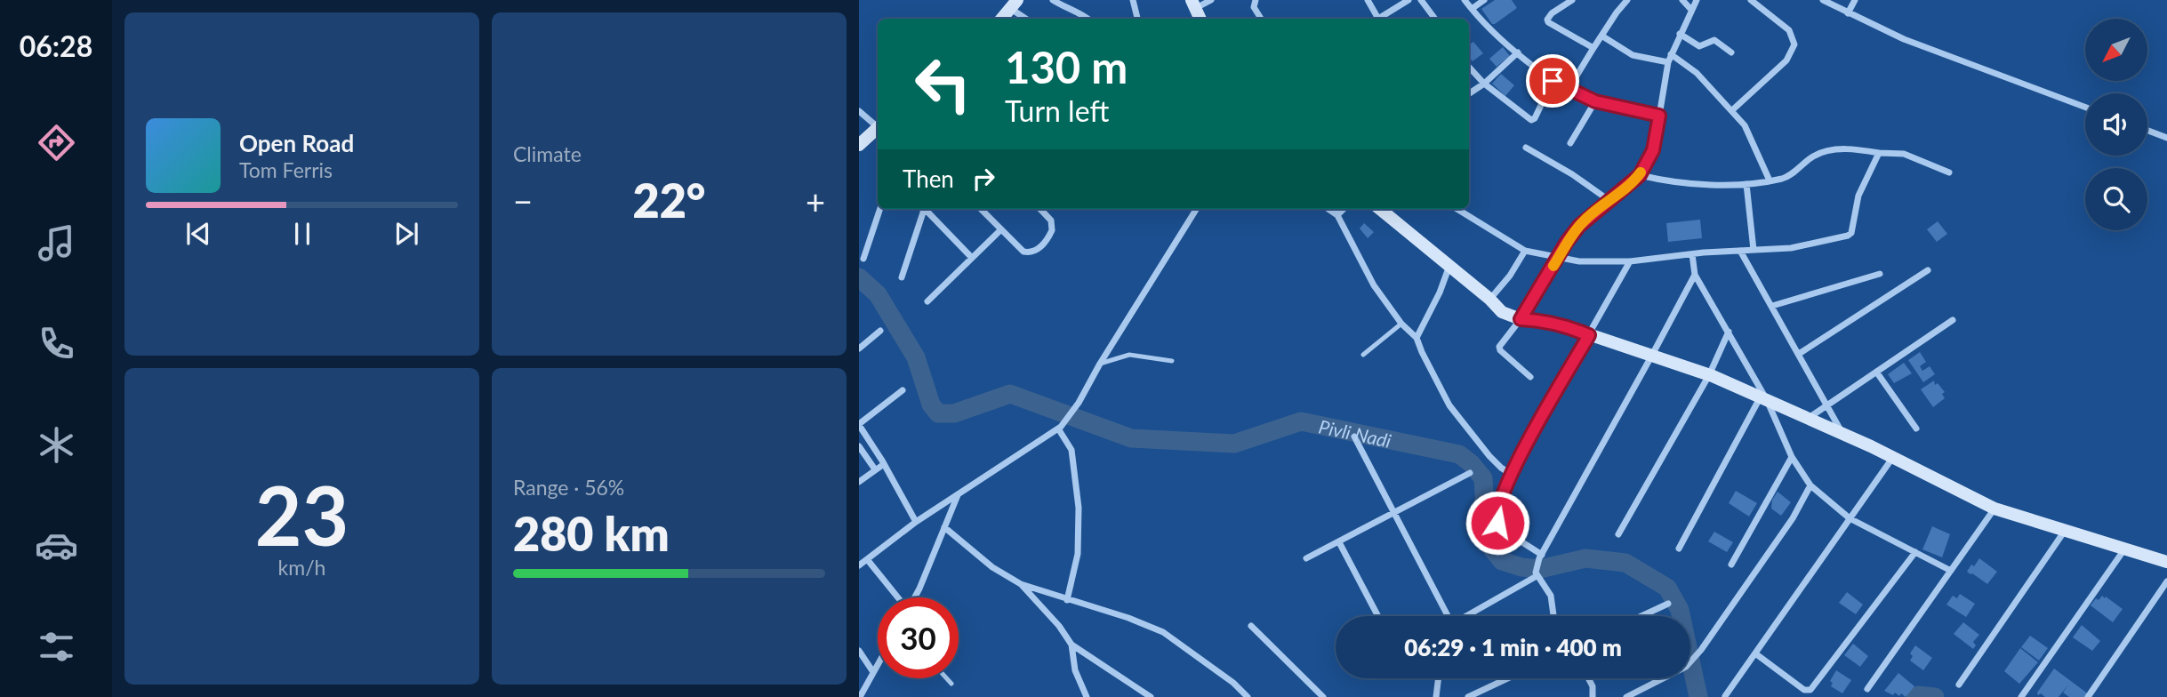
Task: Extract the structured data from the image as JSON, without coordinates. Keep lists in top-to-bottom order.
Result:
{
  "water": ["Pivli Nadi"],
  "north": "bottom left",
  "page": {
    "tabs": "06:28",
    "tile": [
      "Climate",
      ["23", "km/h"],
      ["Range · 56%", "280 km"]
    ],
    "turn": ["130 m", "Turn left"],
    "song": ["Open Road", "Tom Ferris"],
    "then": "Then",
    "heat": ["−", "22°", "+"],
    "limit": "30",
    "trip": "06:29 · 1 min · 400 m"
  }
}
